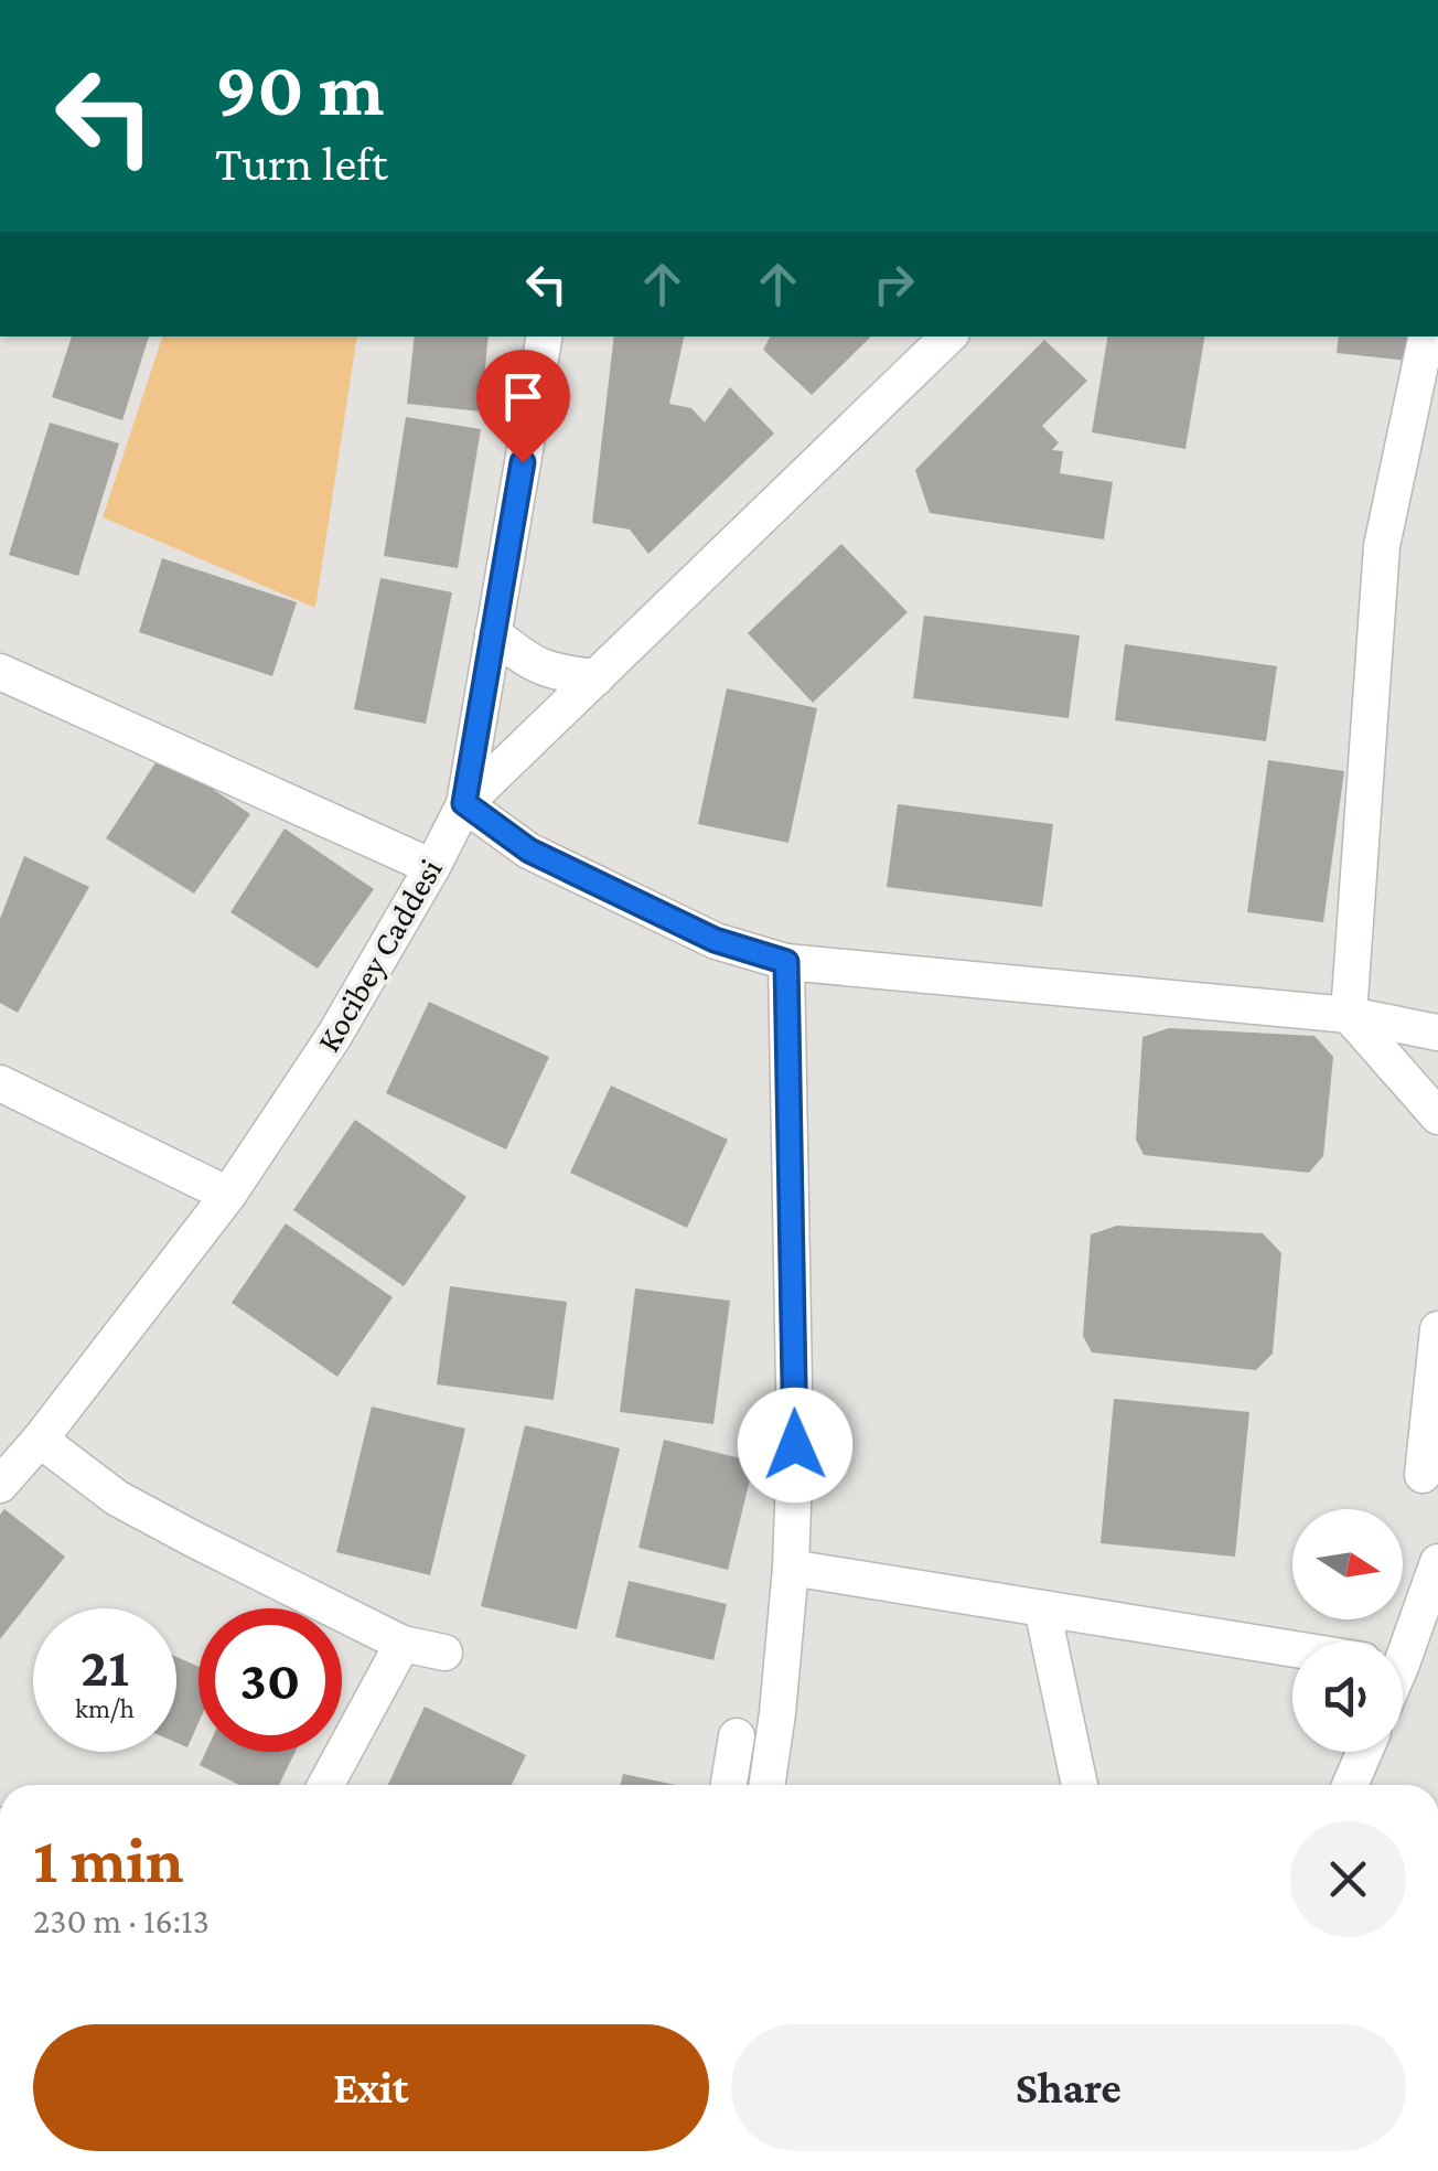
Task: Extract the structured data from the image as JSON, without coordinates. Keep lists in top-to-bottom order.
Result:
{
  "streets": {
    "street": ["Kocibey Caddesi"]
  },
  "north": "right",
  "page": {
    "turn": ["90 m", "Turn left"],
    "speed": "21 km/h",
    "limit": "30",
    "heading": ["1 min", "230 m · 16:13"],
    "buttons": ["Exit", "Share"]
  }
}
